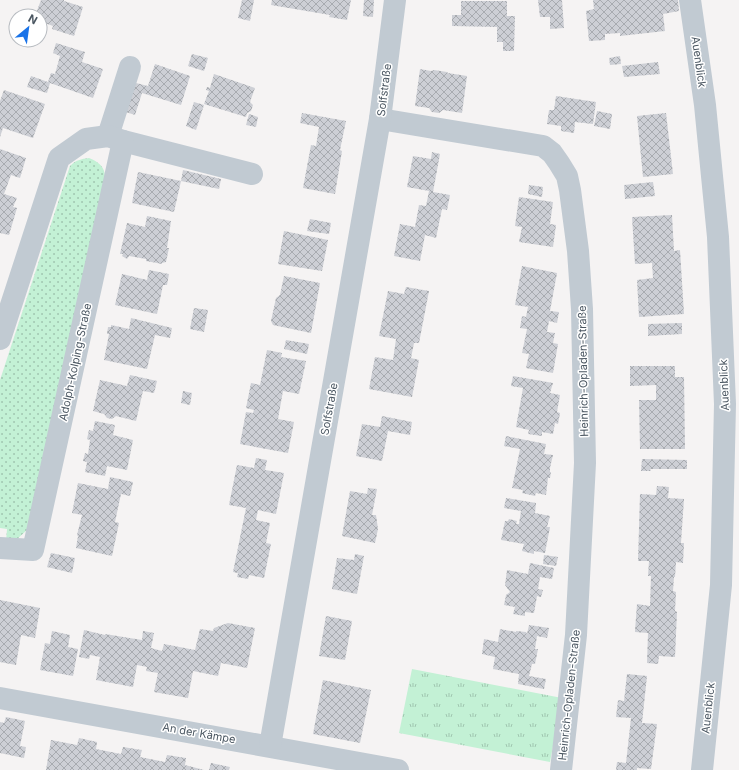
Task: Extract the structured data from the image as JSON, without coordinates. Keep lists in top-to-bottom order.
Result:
{
  "streets": {
    "street": [
      "Auenblick",
      "Solfstraße",
      "Adolph-Kolping-Straße",
      "Heinrich-Opladen-Straße",
      "An der Kämpe"
    ]
  },
  "crossings": [
    ["Solfstraße", "Heinrich-Opladen-Straße"],
    ["Solfstraße", "An der Kämpe"]
  ],
  "north": "top right"
}
